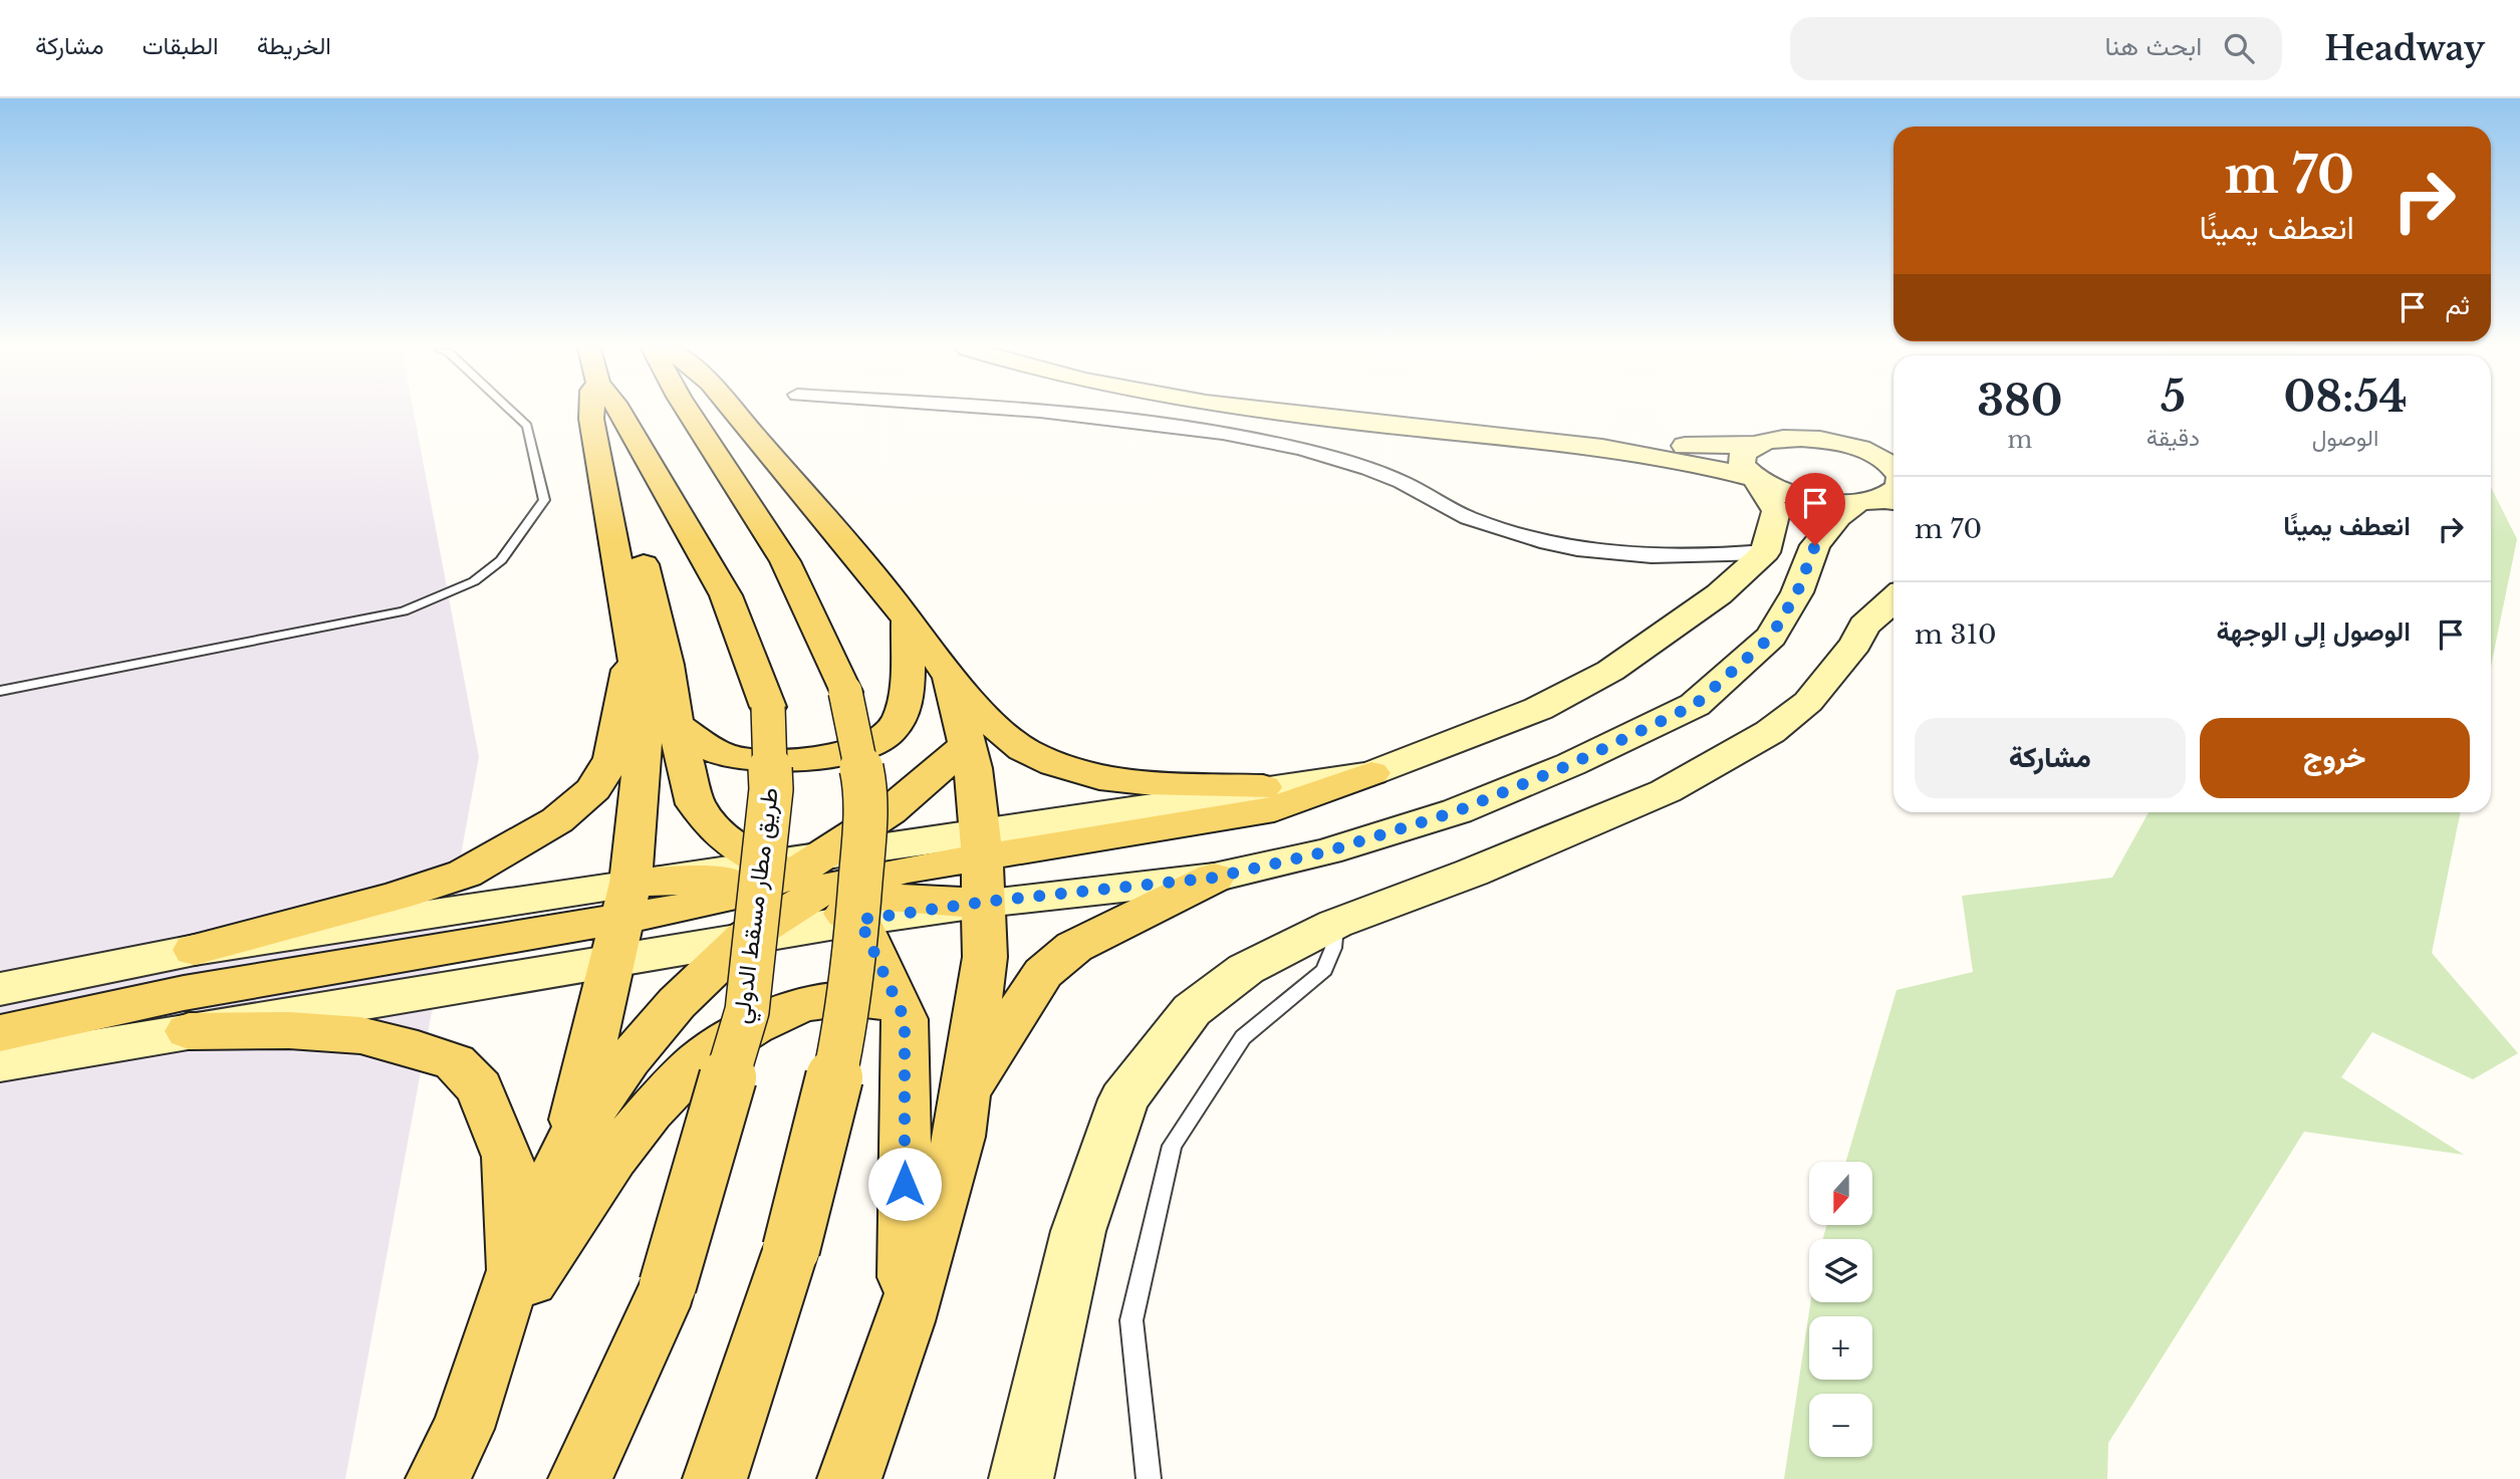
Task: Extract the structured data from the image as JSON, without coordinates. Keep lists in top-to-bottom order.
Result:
{
  "streets": {
    "main road": ["طريق مطار مسقط الدولي"]
  },
  "north": "bottom",
  "page": {
    "header": "Headway",
    "search": "ابحث هنا",
    "nav": ["الخريطة", "الطبقات", "مشاركة"],
    "turn": ["70 m", "انعطف يمينًا"],
    "then": "ثم",
    "eta": [
      "08:54",
      "الوصول",
      "5",
      "دقيقة",
      "380",
      "m"
    ],
    "list": [
      {
        "name": "انعطف يمينًا",
        "value": "70 m"
      },
      {
        "name": "الوصول إلى الوجهة",
        "value": "310 m"
      }
    ],
    "buttons": ["خروج", "مشاركة"],
    "map_buttons": ["+", "−"]
  }
}
